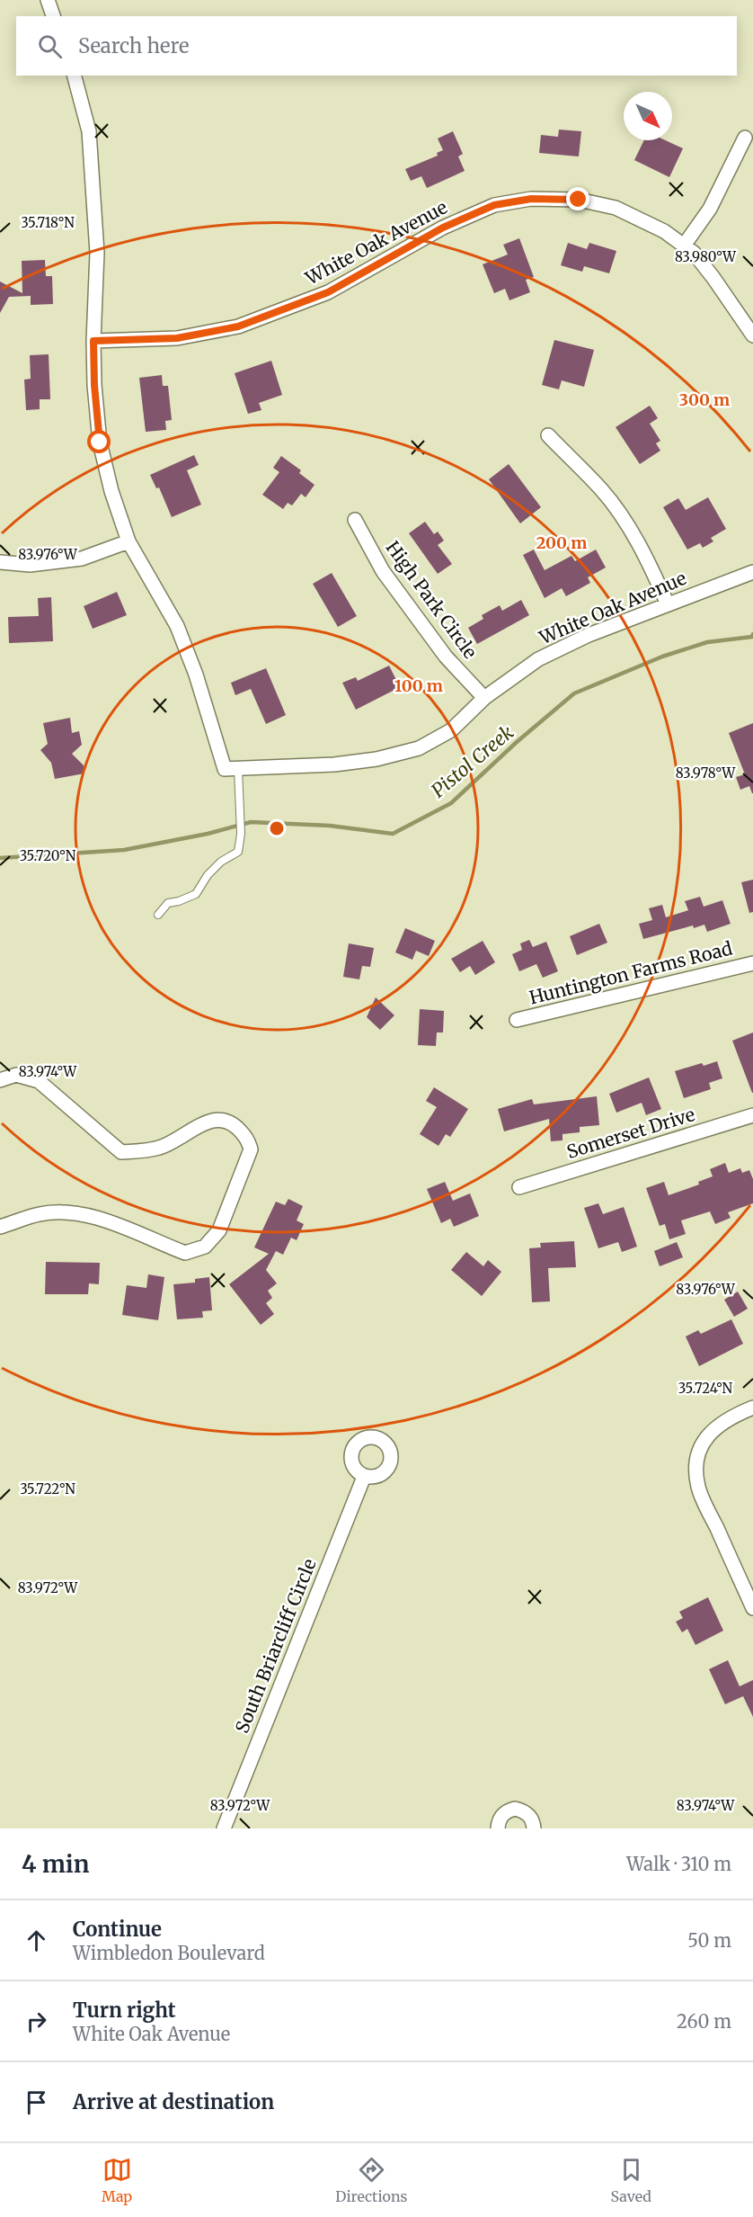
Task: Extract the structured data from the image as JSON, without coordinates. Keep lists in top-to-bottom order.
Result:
{
  "streets": {
    "street": [
      "White Oak Avenue",
      "High Park Circle",
      "Huntington Farms Road",
      "Somerset Drive",
      "South Briarcliff Circle"
    ]
  },
  "crossings": [
    ["White Oak Avenue", "High Park Circle"]
  ],
  "water": ["Pistol Creek"],
  "north": "bottom right",
  "page": {
    "search": "Search here",
    "heading": ["4 min", "Walk · 310 m"],
    "list": [
      ["Continue", "Wimbledon Boulevard", "50 m"],
      ["Turn right", "White Oak Avenue", "260 m"],
      "Arrive at destination"
    ],
    "nav": ["Map", "Directions", "Saved"]
  },
  "coordinates": [
    "35.718°N",
    "83.980°W",
    "83.976°W",
    "83.978°W",
    "35.720°N",
    "83.974°W",
    "35.724°N",
    "35.722°N",
    "83.972°W"
  ],
  "rings": ["300 m", "200 m", "100 m"]
}
